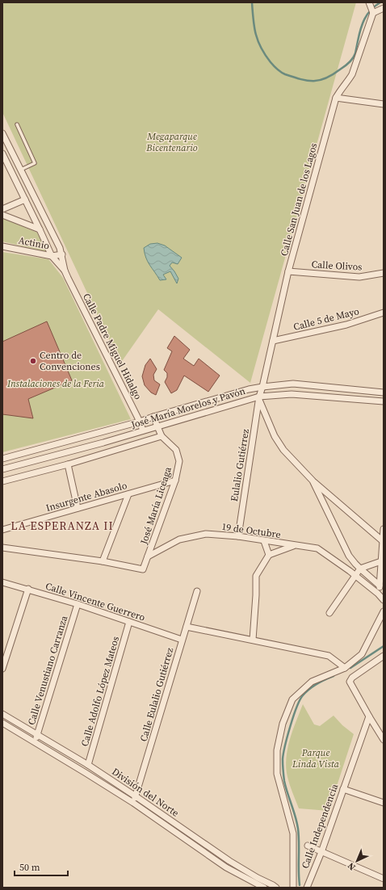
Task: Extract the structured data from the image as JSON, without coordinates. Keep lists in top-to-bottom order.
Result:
{
  "streets": {
    "street": [
      "Calle San Juan de los Lagos",
      "Actinio",
      "Calle Olivos",
      "Calle 5 de Mayo",
      "Calle Padre Miguel Hidalgo",
      "José María Morelos y Pavón",
      "Eulalio Gutiérrez",
      "Insurgente Abasolo",
      "José María Liceaga",
      "19 de Octubre",
      "Calle Vincente Guerrero",
      "Calle Venustiano Carranza",
      "Calle Adolfo López Mateos",
      "Calle Eulalio Gutiérrez",
      "División del Norte",
      "Calle Independencia"
    ]
  },
  "crossings": [
    ["Calle San Juan de los Lagos", "Calle Olivos"],
    ["Calle San Juan de los Lagos", "Calle 5 de Mayo"],
    ["Calle San Juan de los Lagos", "José María Morelos y Pavón"],
    ["Calle San Juan de los Lagos", "Eulalio Gutiérrez"],
    ["Actinio", "Calle Padre Miguel Hidalgo"],
    ["Calle Padre Miguel Hidalgo", "José María Morelos y Pavón"],
    ["José María Morelos y Pavón", "Eulalio Gutiérrez"],
    ["José María Morelos y Pavón", "José María Liceaga"],
    ["Eulalio Gutiérrez", "19 de Octubre"],
    ["Insurgente Abasolo", "José María Liceaga"],
    ["José María Liceaga", "19 de Octubre"],
    ["Calle Vincente Guerrero", "Calle Venustiano Carranza"],
    ["Calle Vincente Guerrero", "Calle Adolfo López Mateos"],
    ["Calle Vincente Guerrero", "Calle Eulalio Gutiérrez"],
    ["Calle Venustiano Carranza", "División del Norte"],
    ["Calle Adolfo López Mateos", "División del Norte"],
    ["Calle Eulalio Gutiérrez", "División del Norte"]
  ],
  "districts": ["LA ESPERANZA II"],
  "parks": ["Megaparque Bicentenario", "Instalaciones de la Feria", "Parque Linda Vista"],
  "places": ["Centro de Convenciones"],
  "scale_bar": "50 m",
  "north": "bottom left"
}
